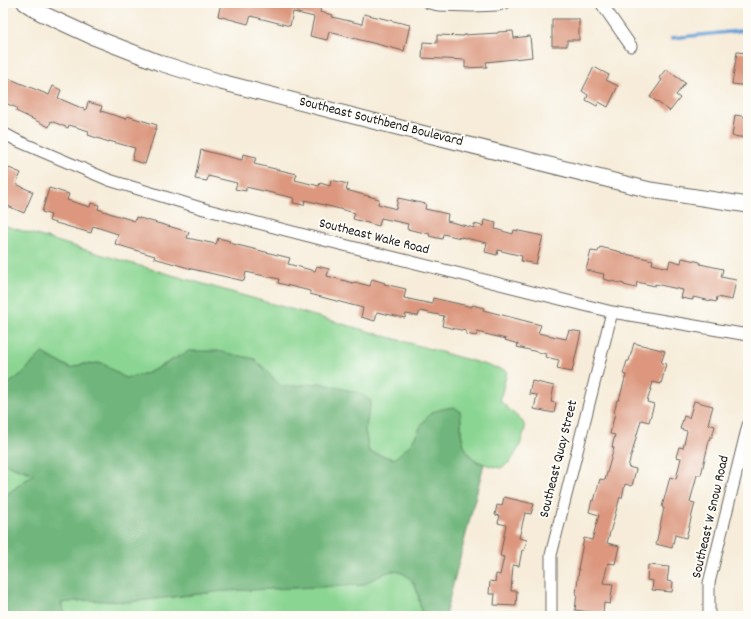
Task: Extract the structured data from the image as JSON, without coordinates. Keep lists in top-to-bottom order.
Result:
{
  "streets": {
    "street": [
      "Southeast Southbend Boulevard",
      "Southeast Wake Road",
      "Southeast Quay Street",
      "Southeast W Snow Road"
    ]
  },
  "crossings": [
    ["Southeast Wake Road", "Southeast Quay Street"]
  ]
}
